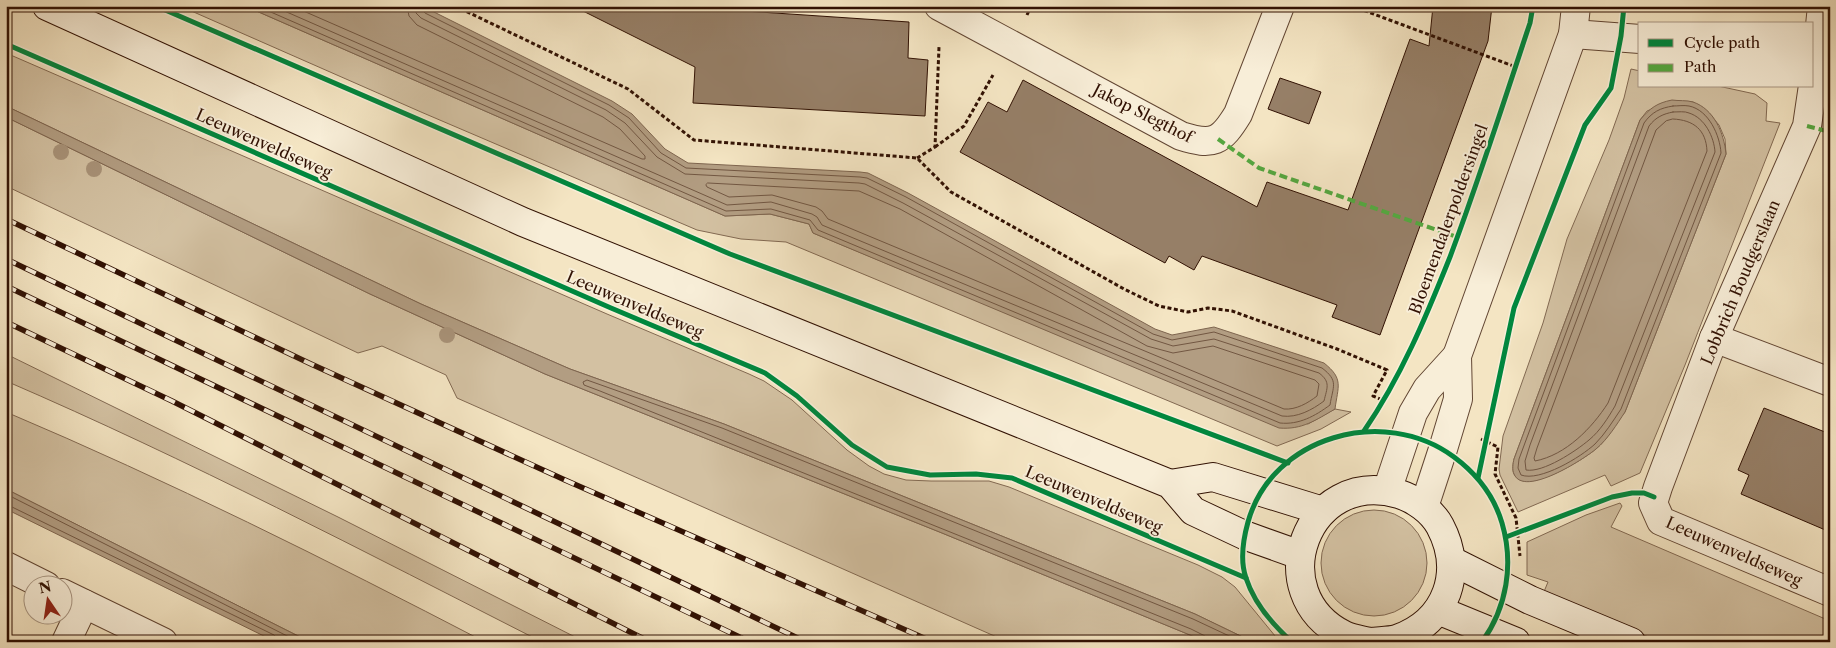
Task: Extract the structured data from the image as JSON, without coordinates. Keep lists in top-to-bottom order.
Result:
{
  "streets": {
    "main road": ["Jakop Slegthof", "Leeuwenveldseweg", "Lobbrich Boudgerslaan"],
    "cycle path": ["Bloemendalerpoldersingel"]
  },
  "crossings": [
    ["Leeuwenveldseweg", "Lobbrich Boudgerslaan"]
  ],
  "legend": ["Cycle path", "Path"],
  "north": "top"
}
